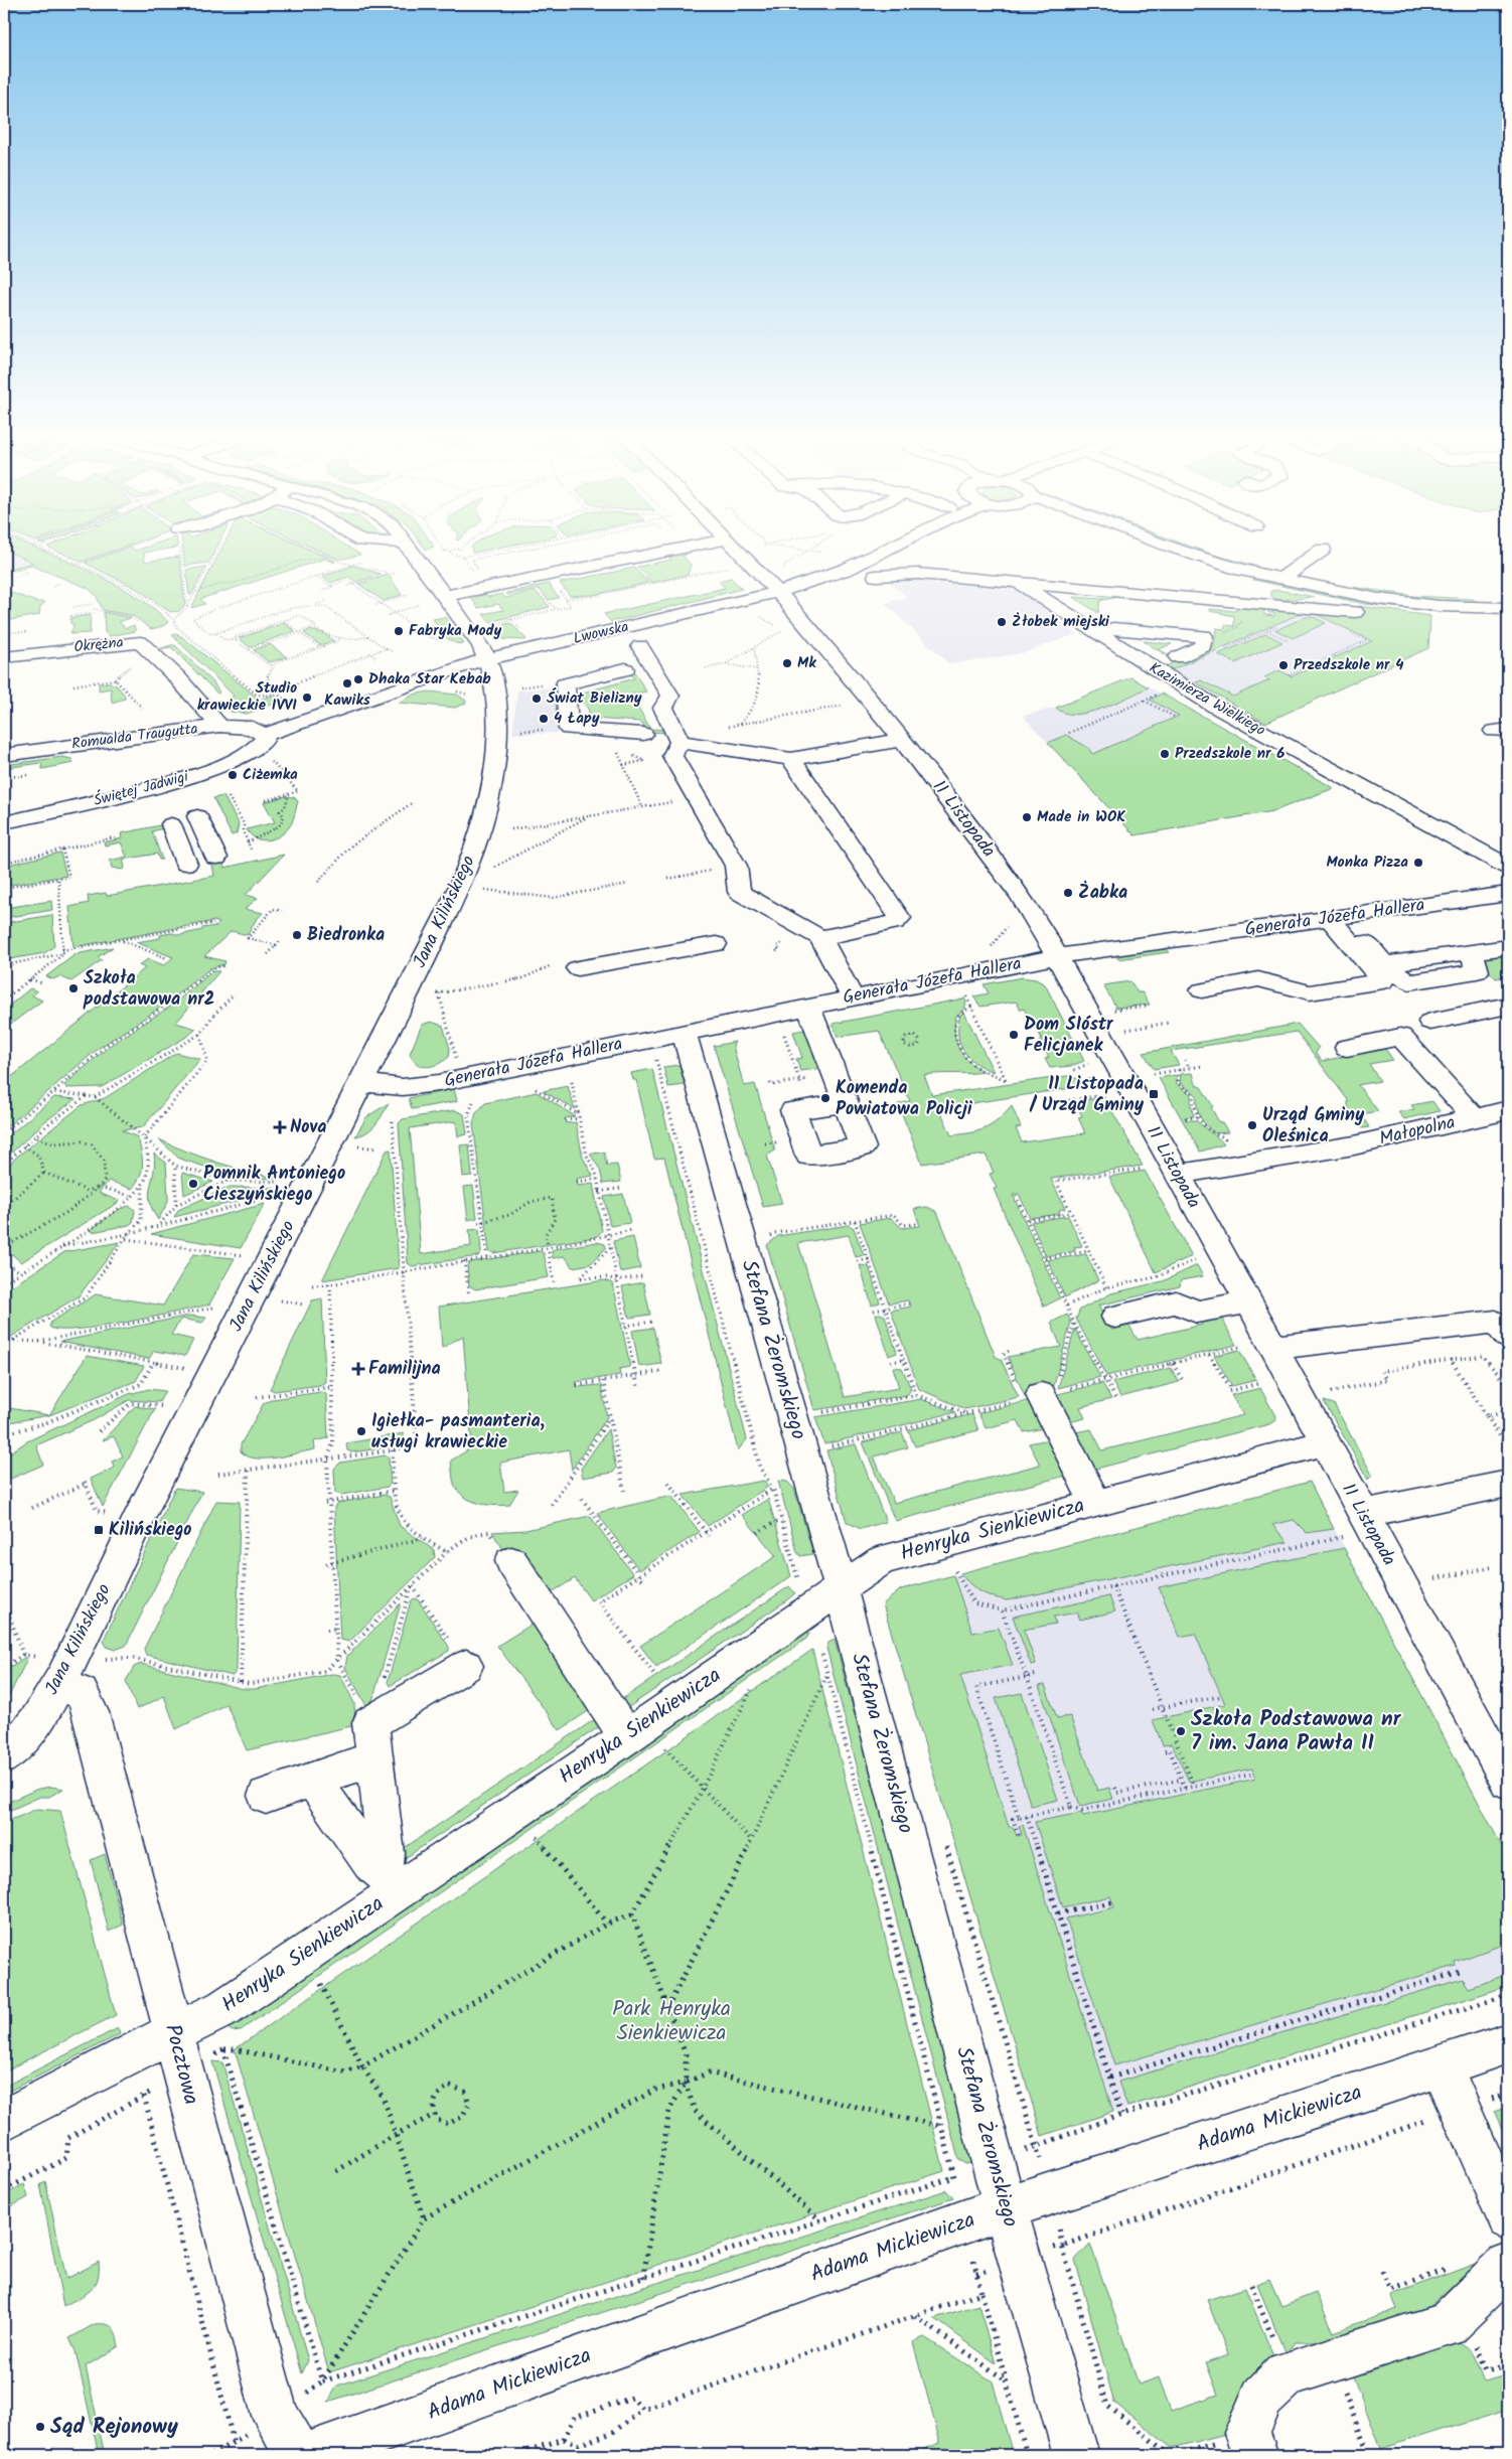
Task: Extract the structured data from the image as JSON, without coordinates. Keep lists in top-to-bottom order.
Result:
{
  "streets": {
    "street": [
      "Lwowska",
      "Okrężna",
      "Kazimierza Wielkiego",
      "Romualda Traugutta",
      "Świętej Jadwigi",
      "11 Listopada",
      "Jana Kilińskiego",
      "Generała Józefa Hallera",
      "Małopolna",
      "Stefana Żeromskiego",
      "Henryka Sienkiewicza",
      "Pocztowa",
      "Adama Mickiewicza"
    ]
  },
  "crossings": [
    ["Lwowska", "Romualda Traugutta"],
    ["Lwowska", "Świętej Jadwigi"],
    ["Lwowska", "11 Listopada"],
    ["Lwowska", "Jana Kilińskiego"],
    ["Okrężna", "Romualda Traugutta"],
    ["Romualda Traugutta", "Świętej Jadwigi"],
    ["11 Listopada", "Generała Józefa Hallera"],
    ["11 Listopada", "Małopolna"],
    ["11 Listopada", "Henryka Sienkiewicza"],
    ["Jana Kilińskiego", "Generała Józefa Hallera"],
    ["Jana Kilińskiego", "Pocztowa"],
    ["Generała Józefa Hallera", "Stefana Żeromskiego"],
    ["Stefana Żeromskiego", "Henryka Sienkiewicza"],
    ["Stefana Żeromskiego", "Adama Mickiewicza"],
    ["Henryka Sienkiewicza", "Pocztowa"]
  ],
  "parks": ["Park Henryka Sienkiewicza"],
  "places": {
    "other": [
      "Żłobek miejski",
      "Fabryka Mody",
      "Mk",
      "Przedszkole nr 4",
      "Dhaka Star Kebab",
      "Kawiks",
      "Studio krawieckie IVVI",
      "Świat Bielizny",
      "4 Łapy",
      "Przedszkole nr 6",
      "Ciżemka",
      "Made in WOK",
      "Monka Pizza",
      "Żabka",
      "Biedronka",
      "Szkoła podstawowa nr2",
      "Dom SIóstr Felicjanek",
      "Komenda Powiatowa Policji",
      "Urząd Gminy Oleśnica",
      "Pomnik Antoniego Cieszyńskiego",
      "Igiełka- pasmanteria, usługi krawieckie",
      "Szkoła Podstawowa nr 7 im. Jana Pawła II",
      "Sąd Rejonowy"
    ],
    "transit": ["11 Listopada / Urząd Gminy", "Kilińskiego"],
    "health": ["Nova", "Familijna"]
  }
}
